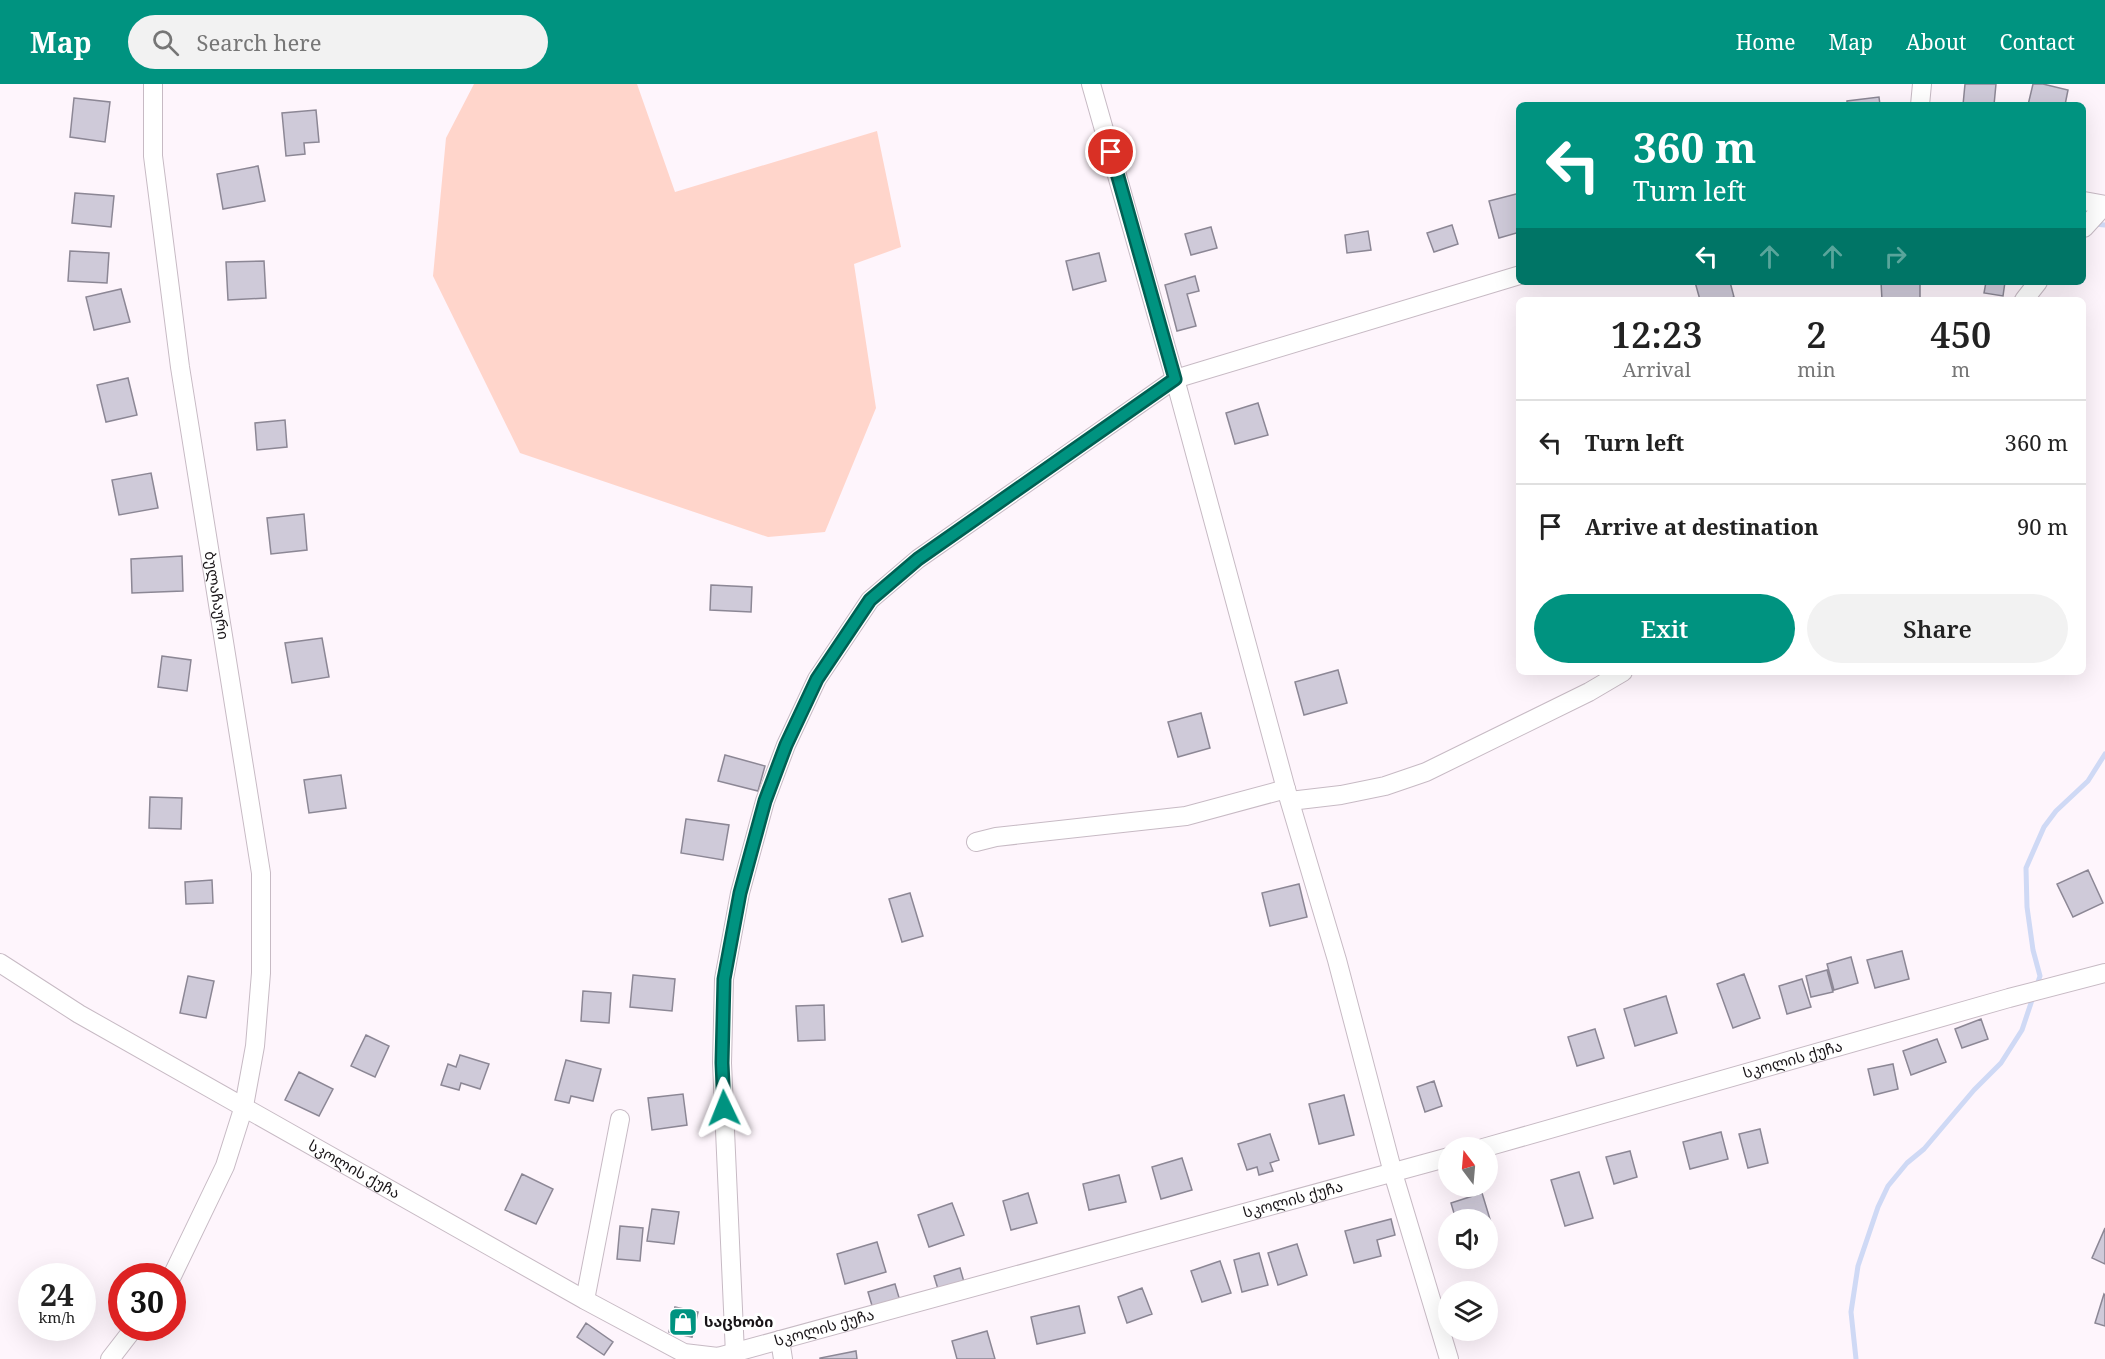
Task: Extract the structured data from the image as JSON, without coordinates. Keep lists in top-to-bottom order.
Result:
{
  "streets": {
    "street": ["ბულაჩაური", "სკოლის ქუჩა"]
  },
  "crossings": [
    ["ბულაჩაური", "სკოლის ქუჩა"]
  ],
  "places": {
    "shop": ["საცხობი"]
  },
  "north": "top",
  "page": {
    "header": "Map",
    "search": "Search here",
    "nav": [
      "Home",
      "Map",
      "About",
      "Contact"
    ],
    "turn": ["360 m", "Turn left"],
    "eta": [
      "12:23",
      "Arrival",
      "2",
      "min",
      "450",
      "m"
    ],
    "list": [
      {
        "name": "Turn left",
        "value": "360 m"
      },
      {
        "name": "Arrive at destination",
        "value": "90 m"
      }
    ],
    "buttons": ["Exit", "Share"],
    "speed": "24 km/h",
    "limit": "30"
  }
}
